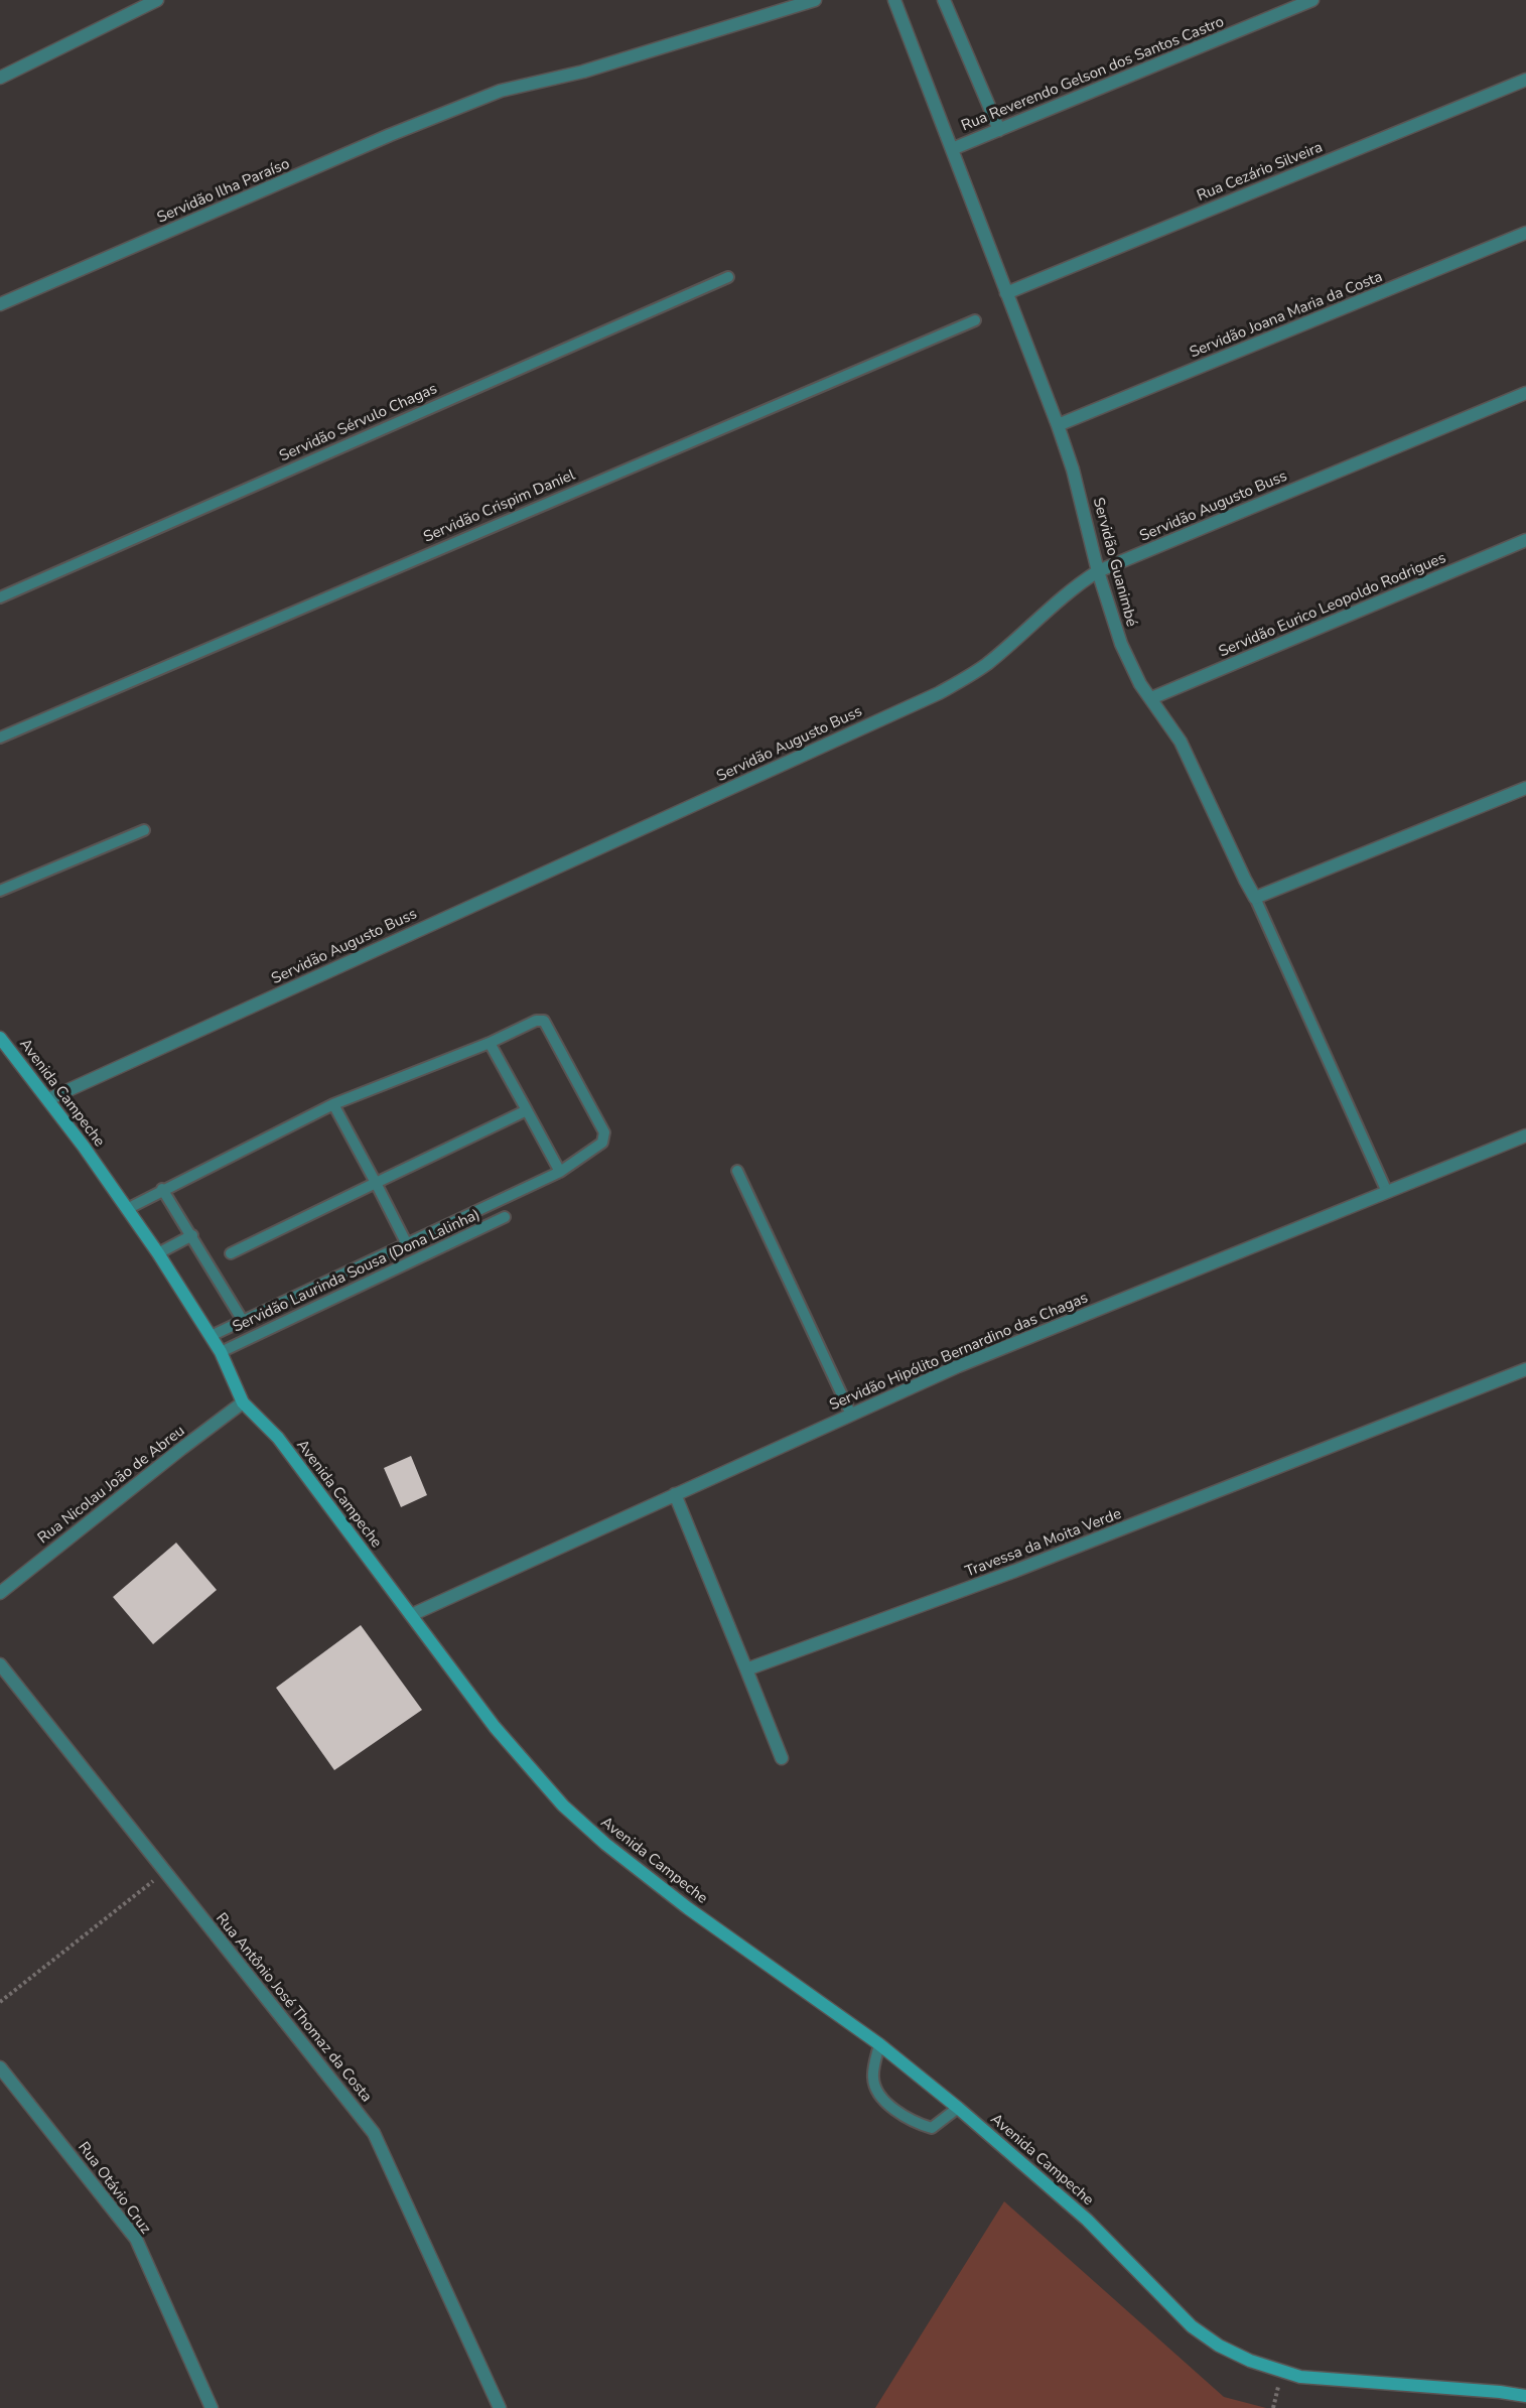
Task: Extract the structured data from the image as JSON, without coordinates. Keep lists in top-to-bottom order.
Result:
{
  "streets": {
    "main road": ["Avenida Campeche"],
    "street": [
      "Rua Reverendo Gelson dos Santos Castro",
      "Rua Cezário Silveira",
      "Servidão Ilha Paraíso",
      "Servidão Joana Maria da Costa",
      "Servidão Augusto Buss",
      "Servidão Guanimbé",
      "Servidão Eurico Leopoldo Rodrigues",
      "Servidão Hipólito Bernardino das Chagas",
      "Rua Nicolau João de Abreu",
      "Travessa da Moita Verde",
      "Rua Antônio José Thomaz da Costa",
      "Rua Otávio Cruz"
    ],
    "lane": ["Servidão Sérvulo Chagas", "Servidão Crispim Daniel", "Servidão Laurinda Sousa (Dona Lalinha)"]
  },
  "crossings": [
    ["Rua Reverendo Gelson dos Santos Castro", "Servidão Guanimbé"],
    ["Rua Cezário Silveira", "Servidão Guanimbé"],
    ["Servidão Joana Maria da Costa", "Servidão Guanimbé"],
    ["Servidão Augusto Buss", "Servidão Guanimbé"],
    ["Servidão Augusto Buss", "Avenida Campeche"],
    ["Servidão Guanimbé", "Servidão Eurico Leopoldo Rodrigues"],
    ["Avenida Campeche", "Servidão Laurinda Sousa (Dona Lalinha)"],
    ["Avenida Campeche", "Servidão Hipólito Bernardino das Chagas"],
    ["Avenida Campeche", "Rua Nicolau João de Abreu"]
  ]
}
